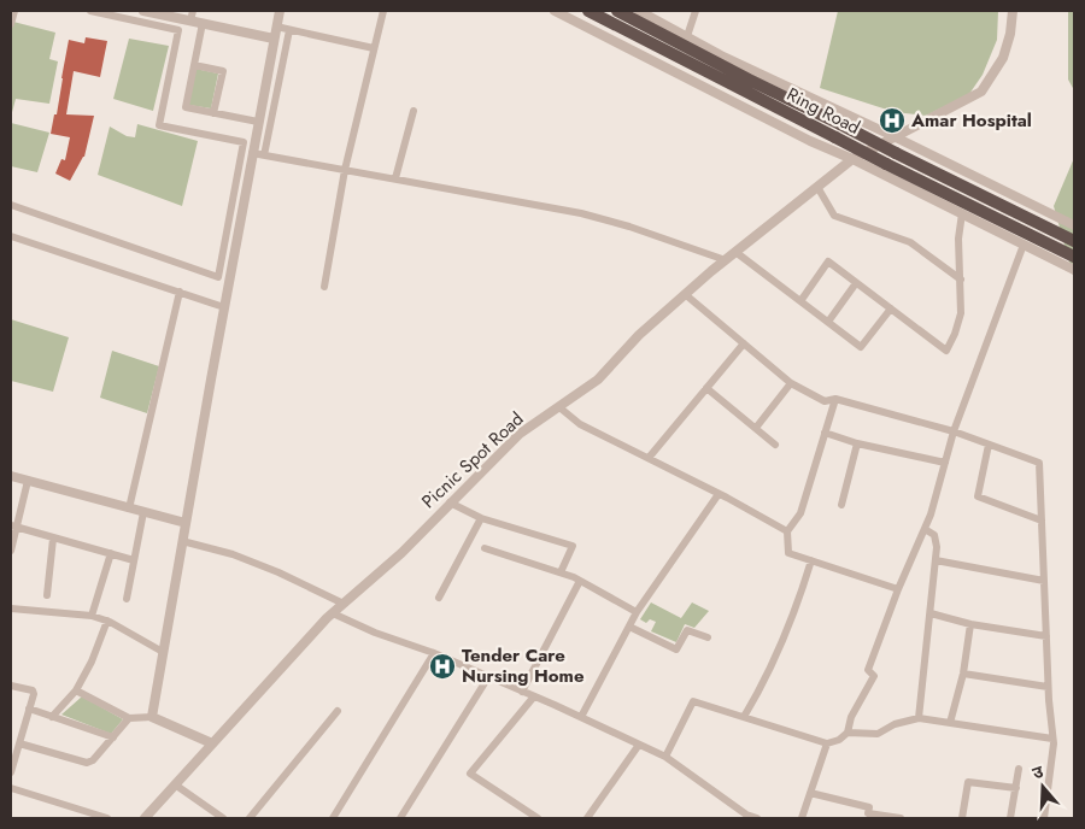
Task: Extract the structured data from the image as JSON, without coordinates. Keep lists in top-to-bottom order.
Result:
{
  "streets": {
    "highway": ["Ring Road"],
    "street": ["Picnic Spot Road"]
  },
  "places": {
    "hospital": ["Amar Hospital", "Tender Care Nursing Home"]
  },
  "north": "top"
}
